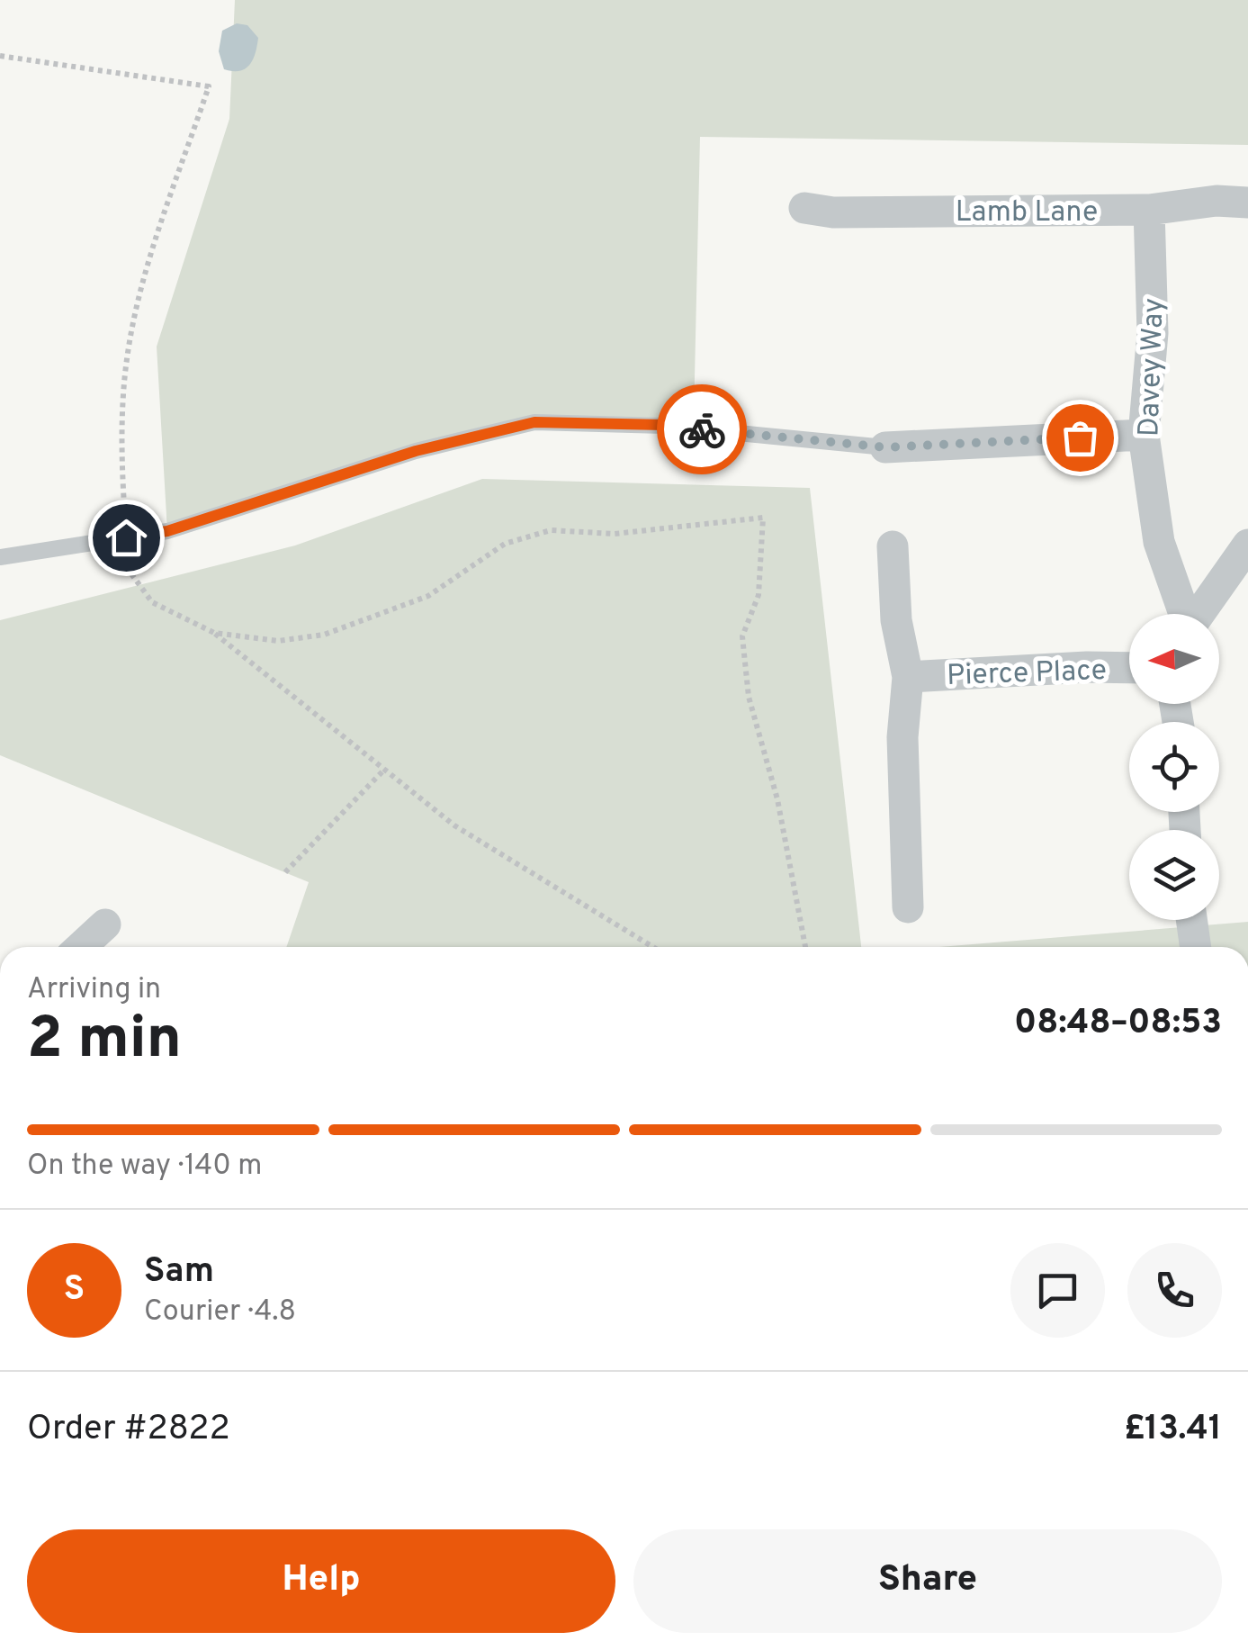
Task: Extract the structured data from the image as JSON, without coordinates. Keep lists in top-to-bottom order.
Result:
{
  "streets": {
    "street": ["Lamb Lane", "Davey Way", "Pierce Place"]
  },
  "crossings": [
    ["Lamb Lane", "Davey Way"]
  ],
  "north": "left",
  "page": {
    "heading": ["2 min", "Arriving in", "08:48–08:53"],
    "panel": [
      "Sam",
      "Courier · 4.8",
      "Order #2822",
      "£13.41"
    ],
    "bar": "On the way · 140 m",
    "round": "S",
    "buttons": ["Help", "Share"]
  }
}
